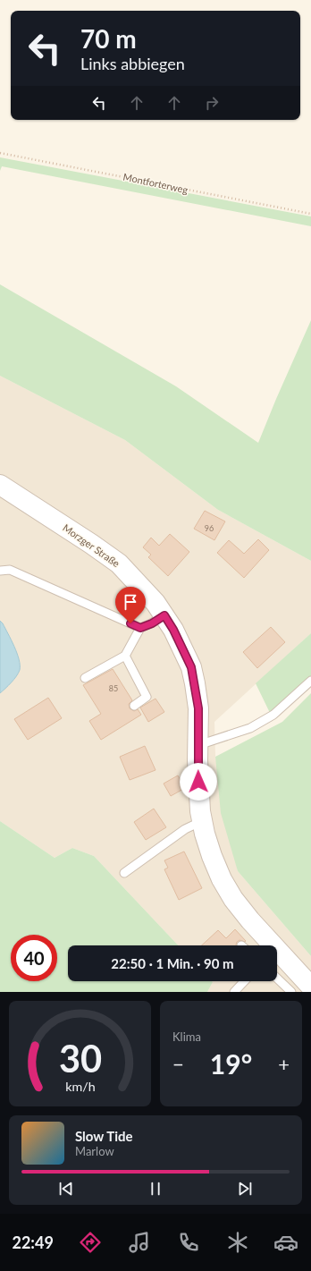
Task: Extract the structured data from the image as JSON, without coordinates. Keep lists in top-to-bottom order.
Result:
{
  "streets": {
    "street": ["Morzger Straße"],
    "path": ["Montforterweg"]
  },
  "house_numbers": ["96", "85"],
  "page": {
    "turn": ["70 m", "Links abbiegen"],
    "limit": "40",
    "trip": "22:50 · 1 Min. · 90 m",
    "tile": "Klima",
    "heat": ["−", "19°", "+"],
    "song": ["Slow Tide", "Marlow"],
    "tabs": "22:49",
    "gauge": ["30", "km/h"]
  }
}
